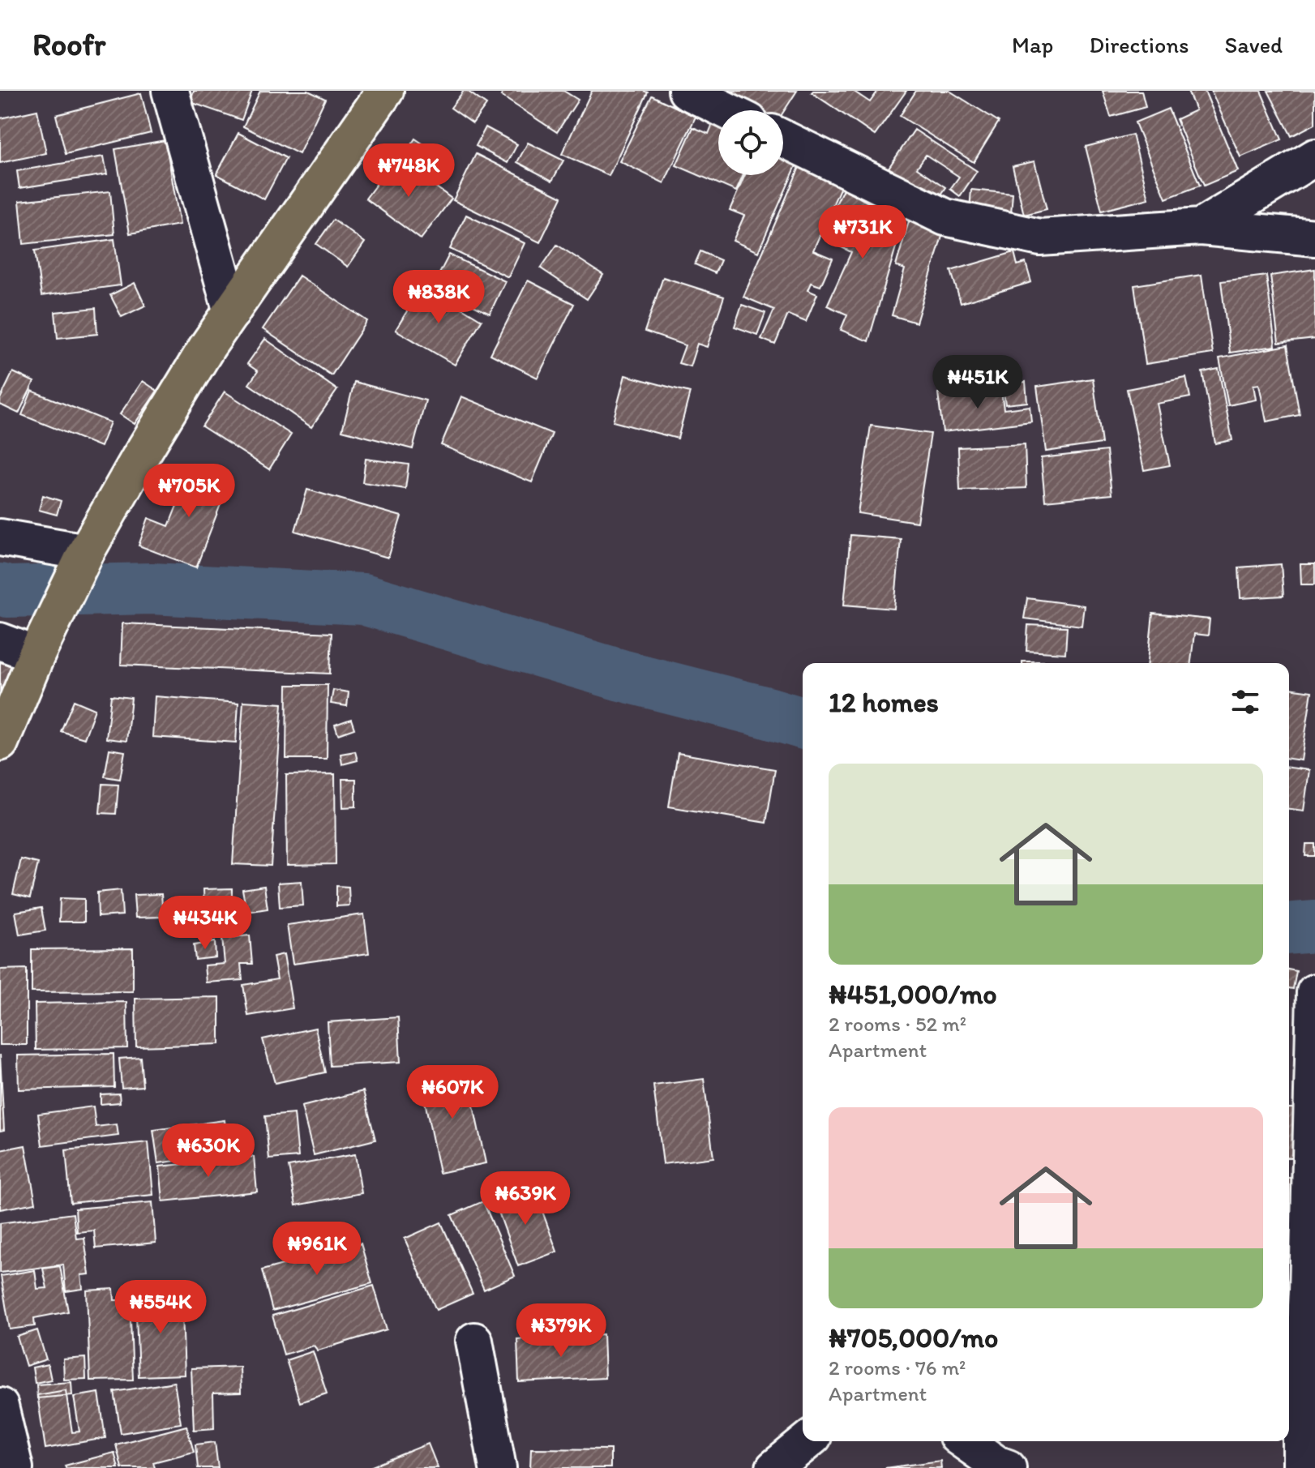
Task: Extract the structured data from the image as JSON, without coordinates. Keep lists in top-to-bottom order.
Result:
{
  "page": {
    "header": "Roofr",
    "nav": ["Map", "Directions", "Saved"],
    "price": [
      "₦748K",
      "₦731K",
      "₦838K",
      "₦451K",
      "₦705K",
      "₦434K",
      "₦607K",
      "₦630K",
      "₦639K",
      "₦961K",
      "₦554K",
      "₦379K"
    ],
    "heading": "12 homes",
    "list": [
      {
        "name": "₦451,000/mo",
        "note": "2 rooms · 52 m² · Apartment"
      },
      {
        "name": "₦705,000/mo",
        "note": "2 rooms · 76 m² · Apartment"
      }
    ]
  }
}
